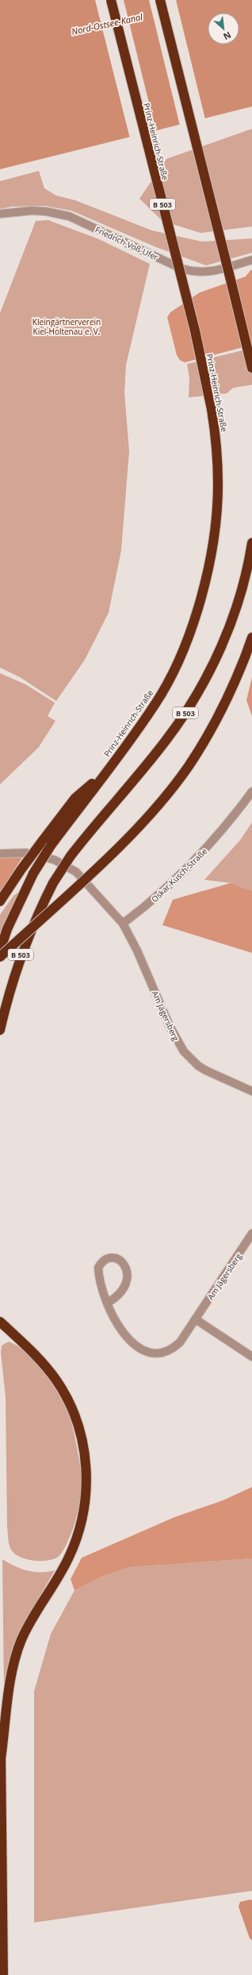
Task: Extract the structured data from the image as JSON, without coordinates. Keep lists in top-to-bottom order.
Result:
{
  "streets": {
    "highway": ["Prinz-Heinrich-Straße", "B 503"],
    "street": ["Friedrich-Voß-Ufer", "Oskar-Kusch-Straße", "Am Jägersberg"]
  },
  "crossings": [
    ["Prinz-Heinrich-Straße", "B 503"],
    ["Oskar-Kusch-Straße", "Am Jägersberg"]
  ],
  "water": ["Nord-Ostsee-Kanal"],
  "parks": ["Kleingärtnerverein Kiel-Holtenau e. V."],
  "north": "bottom right"
}
